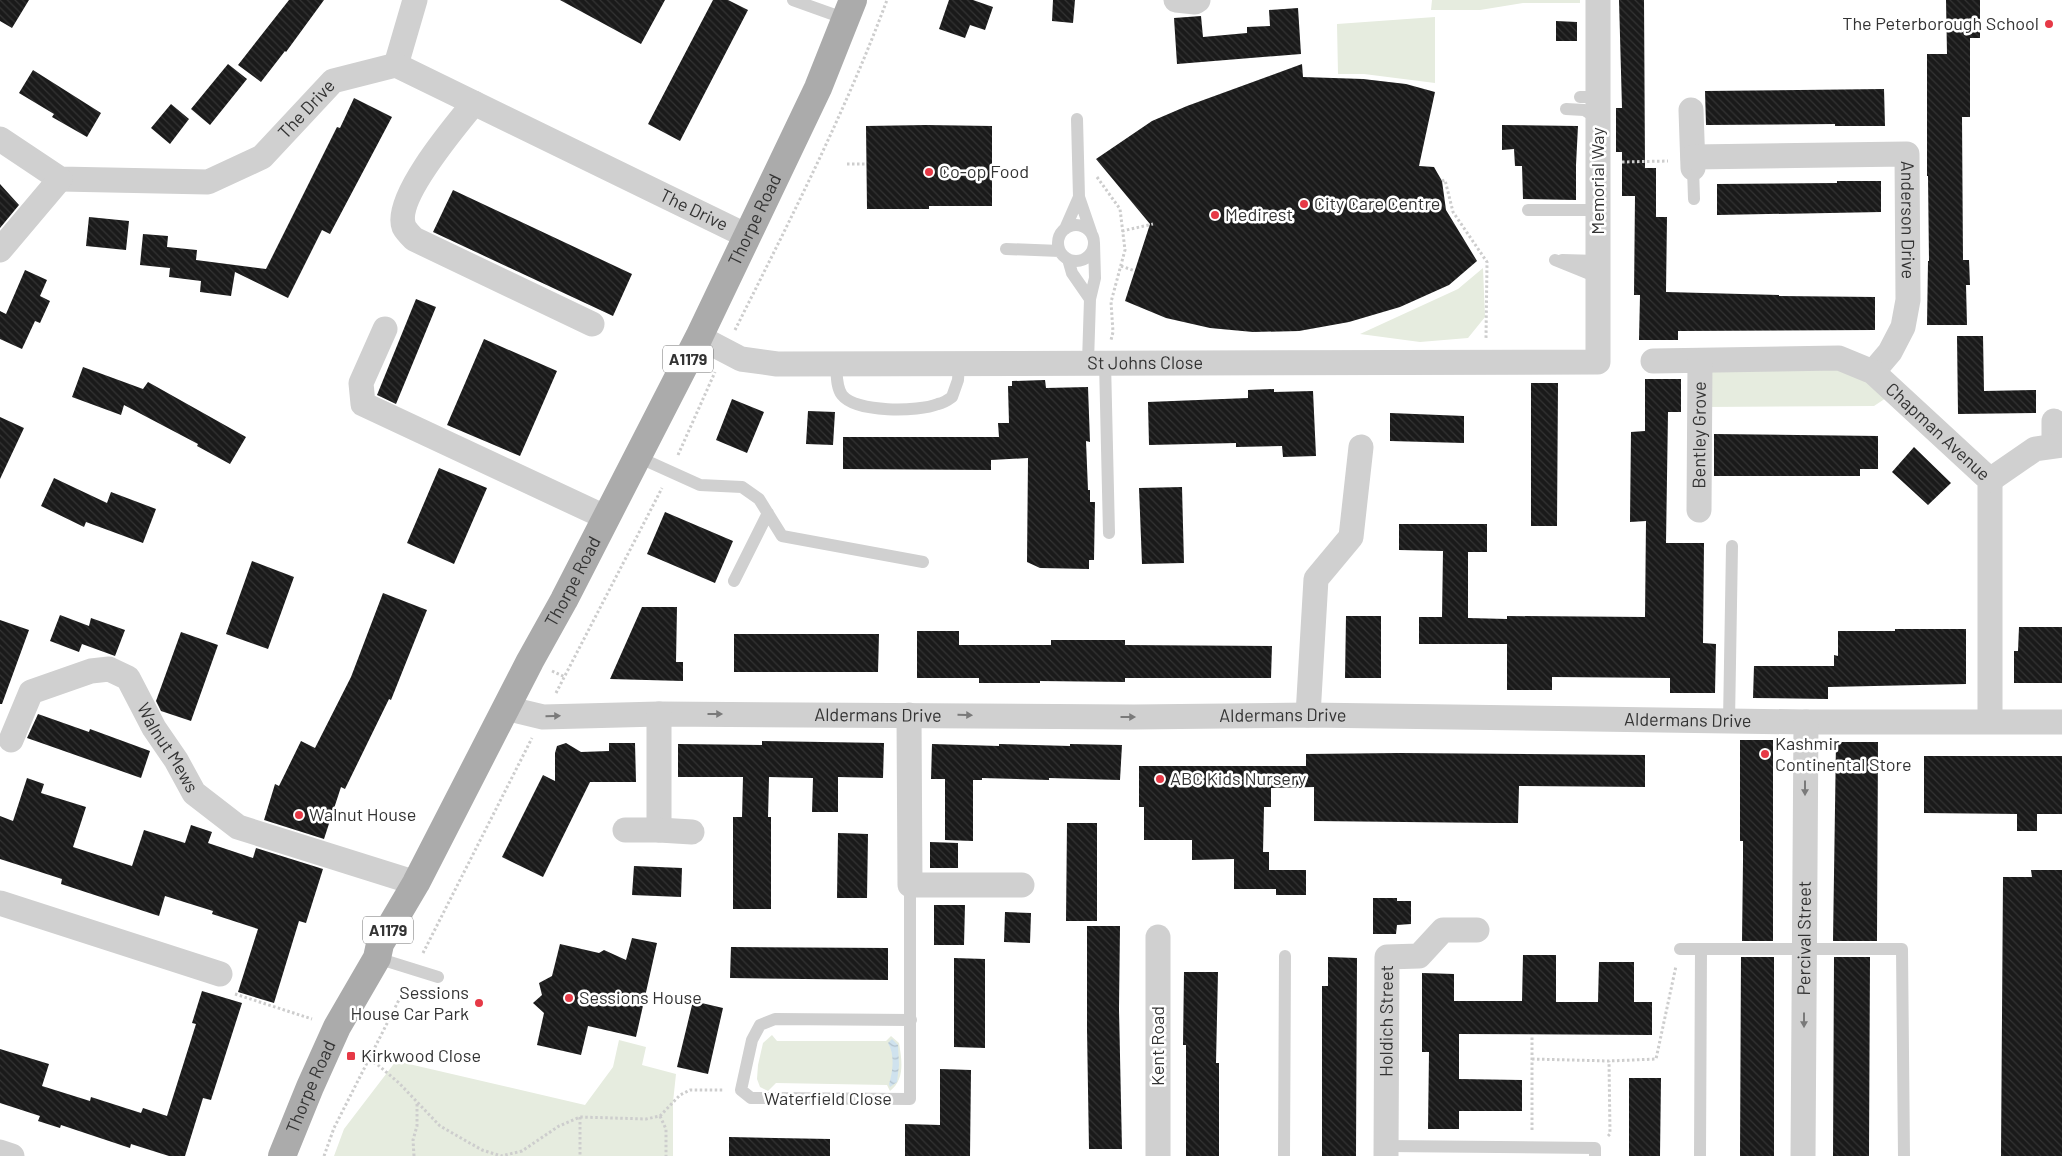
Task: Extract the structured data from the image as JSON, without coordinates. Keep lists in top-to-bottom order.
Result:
{
  "streets": {
    "main road": ["Thorpe Road", "A1179"],
    "street": [
      "The Drive",
      "Memorial Way",
      "Anderson Drive",
      "St Johns Close",
      "Chapman Avenue",
      "Bentley Grove",
      "Aldermans Drive",
      "Walnut Mews",
      "Percival Street",
      "Holdich Street",
      "Kent Road",
      "Waterfield Close"
    ]
  },
  "crossings": [
    ["The Drive", "Thorpe Road"],
    ["Memorial Way", "St Johns Close"],
    ["Thorpe Road", "St Johns Close"],
    ["Thorpe Road", "Aldermans Drive"],
    ["Thorpe Road", "Walnut Mews"],
    ["Anderson Drive", "Chapman Avenue"],
    ["Chapman Avenue", "Bentley Grove"],
    ["Chapman Avenue", "Aldermans Drive"],
    ["Aldermans Drive", "Percival Street"],
    ["Aldermans Drive", "Waterfield Close"]
  ],
  "one_way": ["Aldermans Drive", "Percival Street"],
  "places": {
    "other": [
      "The Peterborough School",
      "Co-op Food",
      "City Care Centre",
      "Medirest",
      "Kashmir Continental Store",
      "ABC Kids Nursery",
      "Walnut House",
      "Sessions House",
      "Sessions House Car Park"
    ],
    "transit": ["Kirkwood Close"]
  }
}
